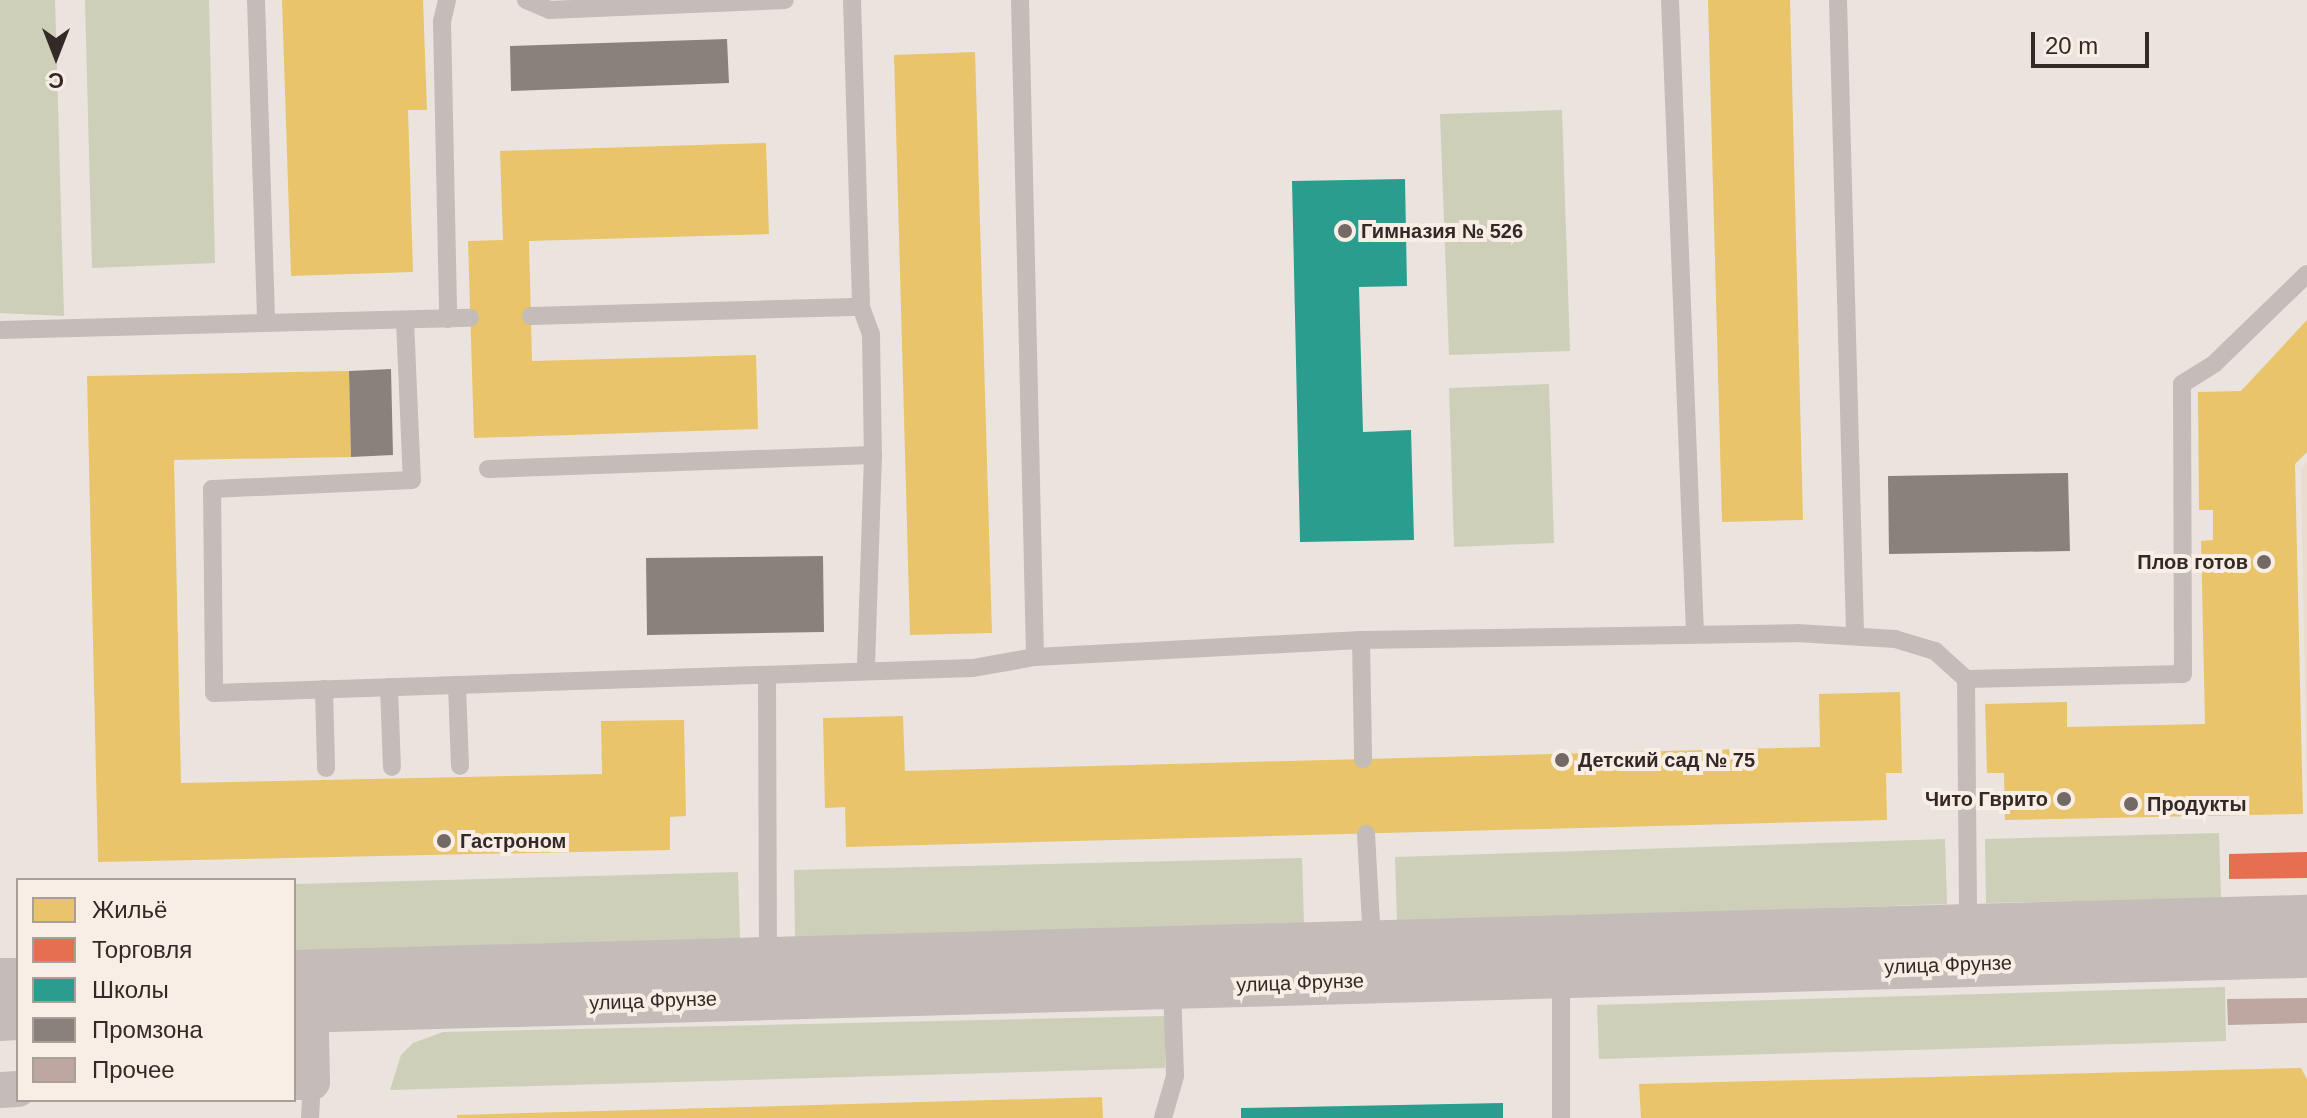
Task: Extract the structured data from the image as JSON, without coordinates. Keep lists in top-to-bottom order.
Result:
{
  "streets": {
    "street": ["улица Фрунзе"]
  },
  "places": [
    "Гимназия № 526",
    "Плов готов",
    "Детский сад № 75",
    "Чито Гврито",
    "Продукты",
    "Гастроном"
  ],
  "legend": [
    "Жильё",
    "Торговля",
    "Школы",
    "Промзона",
    "Прочее"
  ],
  "scale_bar": "20 m",
  "north": "bottom"
}
